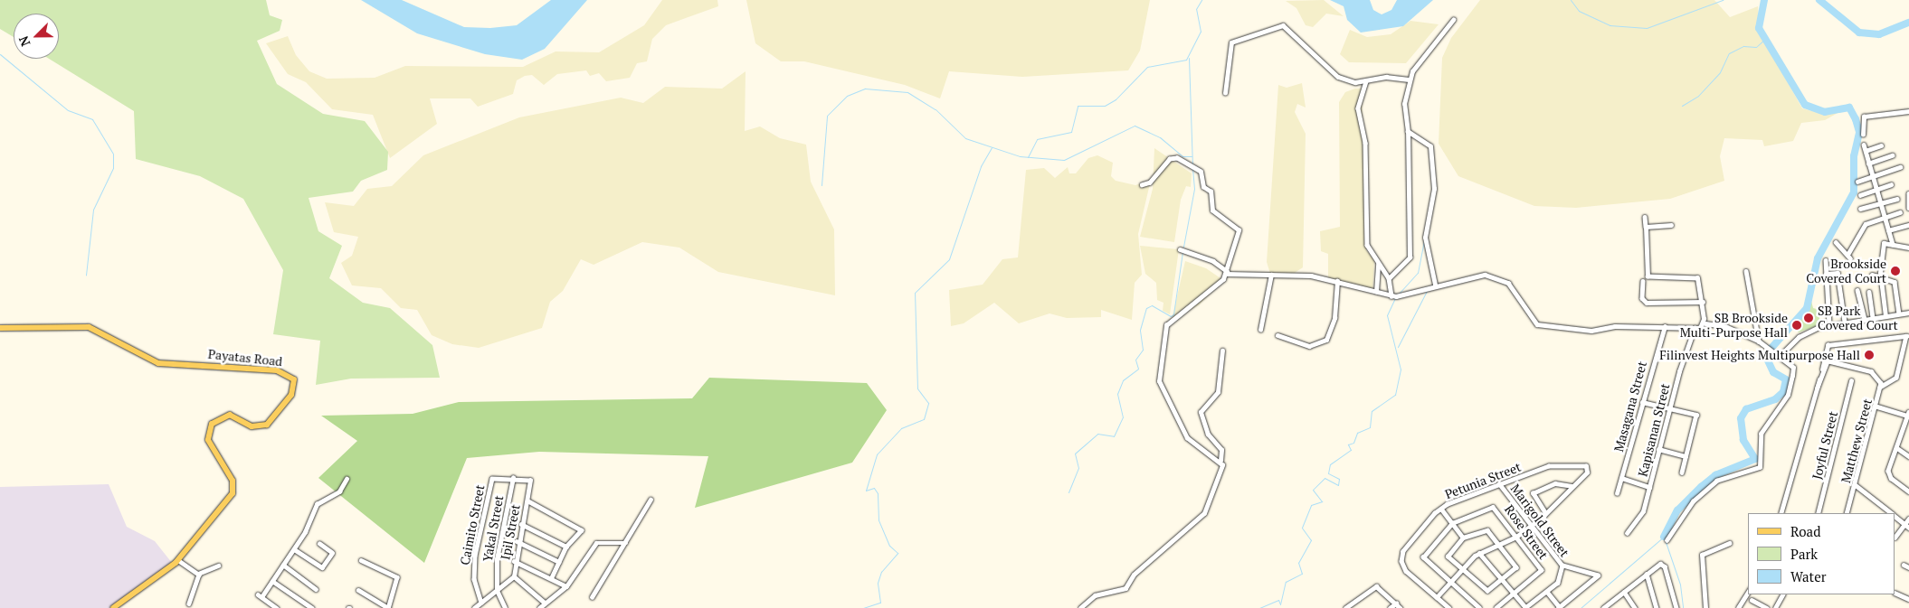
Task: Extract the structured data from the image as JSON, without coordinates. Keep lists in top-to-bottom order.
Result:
{
  "streets": {
    "main road": ["Payatas Road"],
    "street": [
      "Masagana Street",
      "Kapisanan Street",
      "Matthew Street",
      "Joyful Street",
      "Petunia Street",
      "Marigold Street",
      "Caimito Street",
      "Yakal Street",
      "Ipil Street",
      "Rose Street"
    ]
  },
  "crossings": [
    ["Petunia Street", "Marigold Street"],
    ["Caimito Street", "Ipil Street"],
    ["Yakal Street", "Ipil Street"]
  ],
  "places": [
    "Brookside Covered Court",
    "SB Park Covered Court",
    "SB Brookside Multi-Purpose Hall",
    "Filinvest Heights Multipurpose Hall"
  ],
  "legend": ["Road", "Park", "Water"],
  "north": "bottom left"
}
